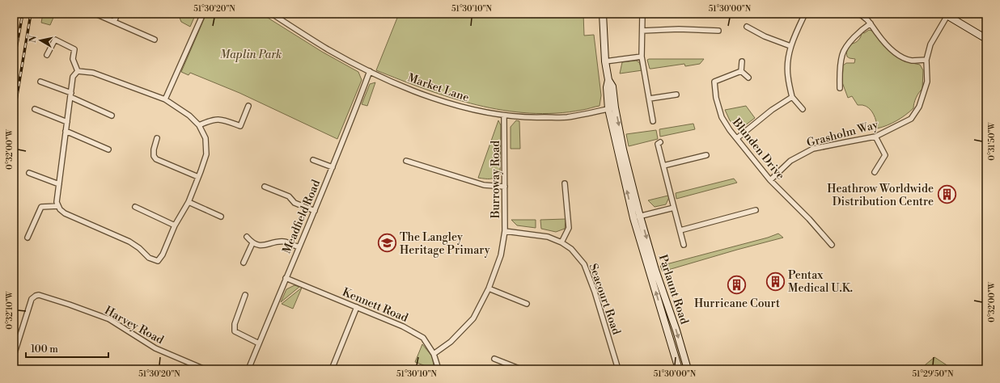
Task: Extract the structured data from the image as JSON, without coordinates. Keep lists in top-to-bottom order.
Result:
{
  "streets": {
    "street": [
      "Market Lane",
      "Grasholm Way",
      "Blunden Drive",
      "Burroway Road",
      "Meadfield Road",
      "Parlaunt Road",
      "Seacourt Road",
      "Kennett Road",
      "Harvey Road"
    ]
  },
  "crossings": [
    ["Market Lane", "Burroway Road"],
    ["Market Lane", "Meadfield Road"],
    ["Market Lane", "Parlaunt Road"],
    ["Grasholm Way", "Blunden Drive"],
    ["Burroway Road", "Seacourt Road"],
    ["Burroway Road", "Kennett Road"],
    ["Meadfield Road", "Kennett Road"]
  ],
  "parks": ["Maplin Park"],
  "places": {
    "building": ["Heathrow Worldwide Distribution Centre", "Pentax Medical U.K.", "Hurricane Court"],
    "school or university": ["The Langley Heritage Primary"]
  },
  "scale_bar": "100 m",
  "north": "left",
  "coordinates": [
    "51°30'20\"N",
    "51°30'10\"N",
    "51°30'00\"N",
    "0°31'50\"W",
    "0°32'00\"W",
    "0°32'10\"W",
    "51°29'50\"N"
  ]
}
